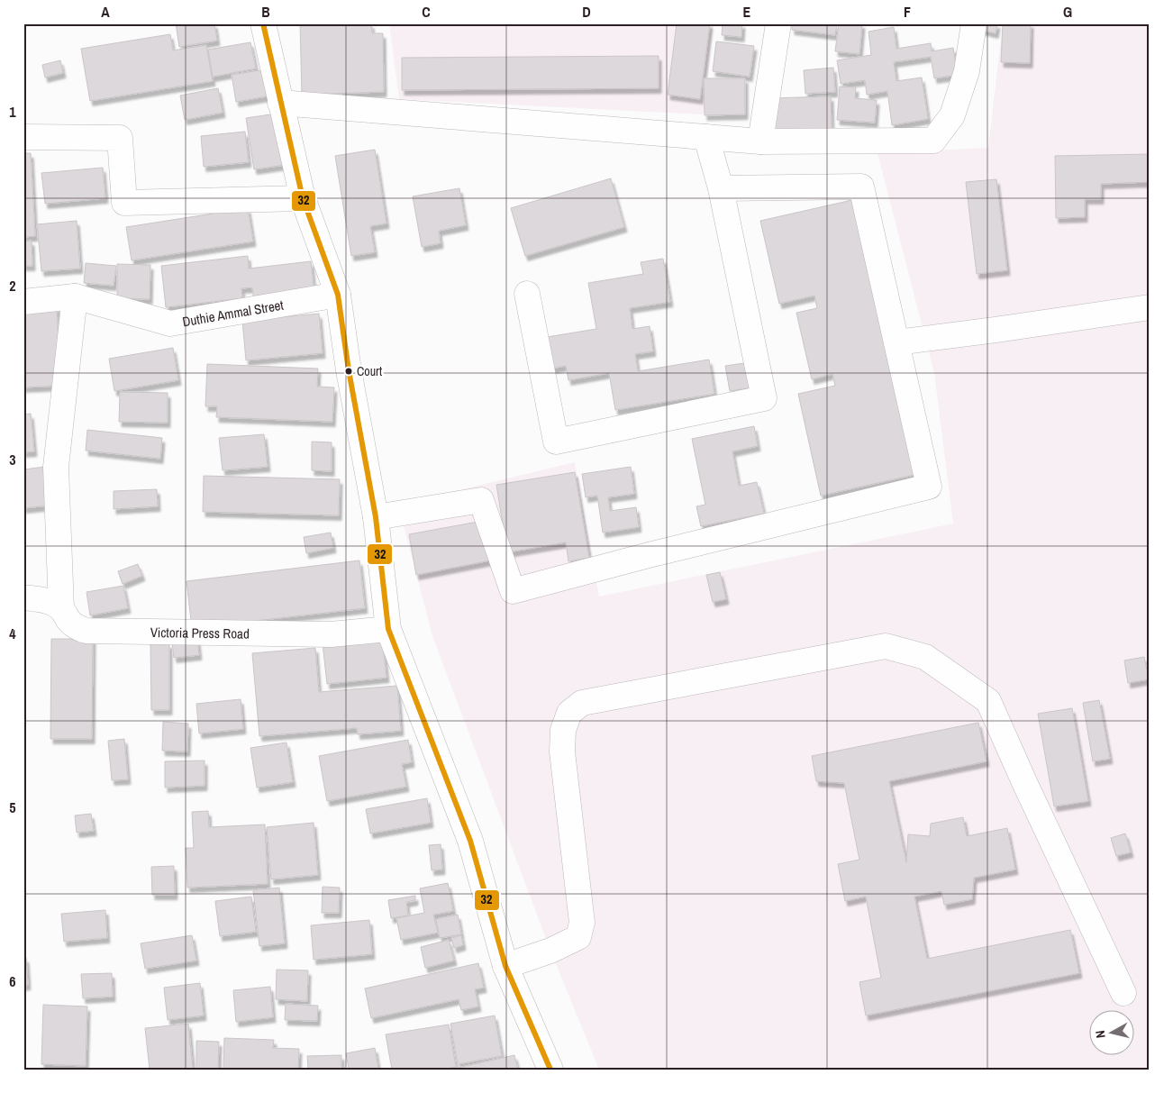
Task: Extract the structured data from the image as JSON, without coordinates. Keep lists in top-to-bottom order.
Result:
{
  "streets": {
    "street": ["Duthie Ammal Street", "Victoria Press Road"]
  },
  "places": ["Court"],
  "lines": ["transit line 32"],
  "north": "left",
  "grid": {
    "columns": [
      "A",
      "B",
      "C",
      "D",
      "E",
      "F",
      "G"
    ],
    "rows": [
      "1",
      "2",
      "3",
      "4",
      "5",
      "6"
    ]
  }
}
